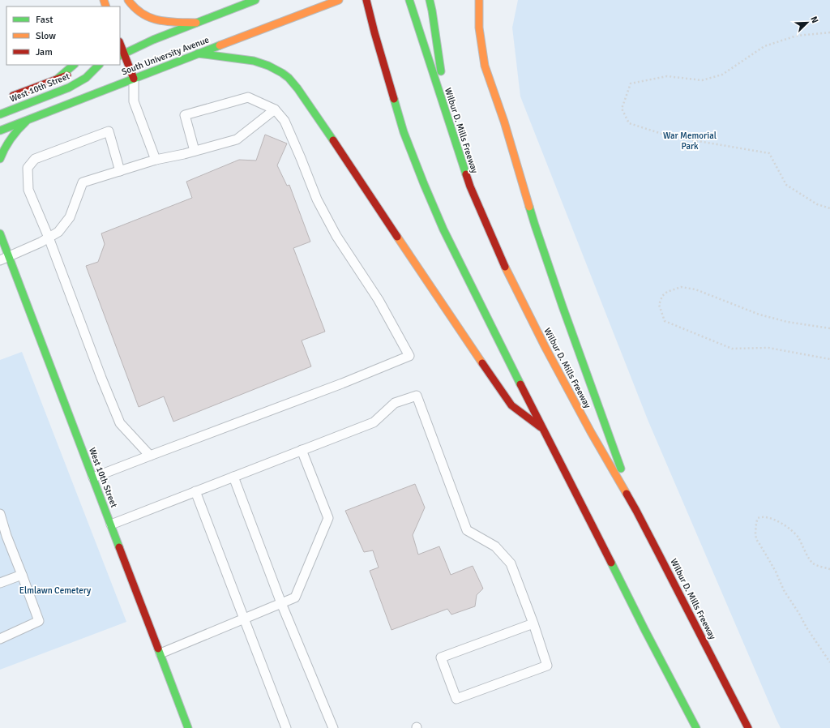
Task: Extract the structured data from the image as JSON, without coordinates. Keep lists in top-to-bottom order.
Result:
{
  "streets": {
    "main road": ["South University Avenue", "West 10th Street", "Wilbur D. Mills Freeway"]
  },
  "parks": ["War Memorial Park", "Elmlawn Cemetery"],
  "legend": ["Fast", "Slow", "Jam"],
  "north": "top right"
}
